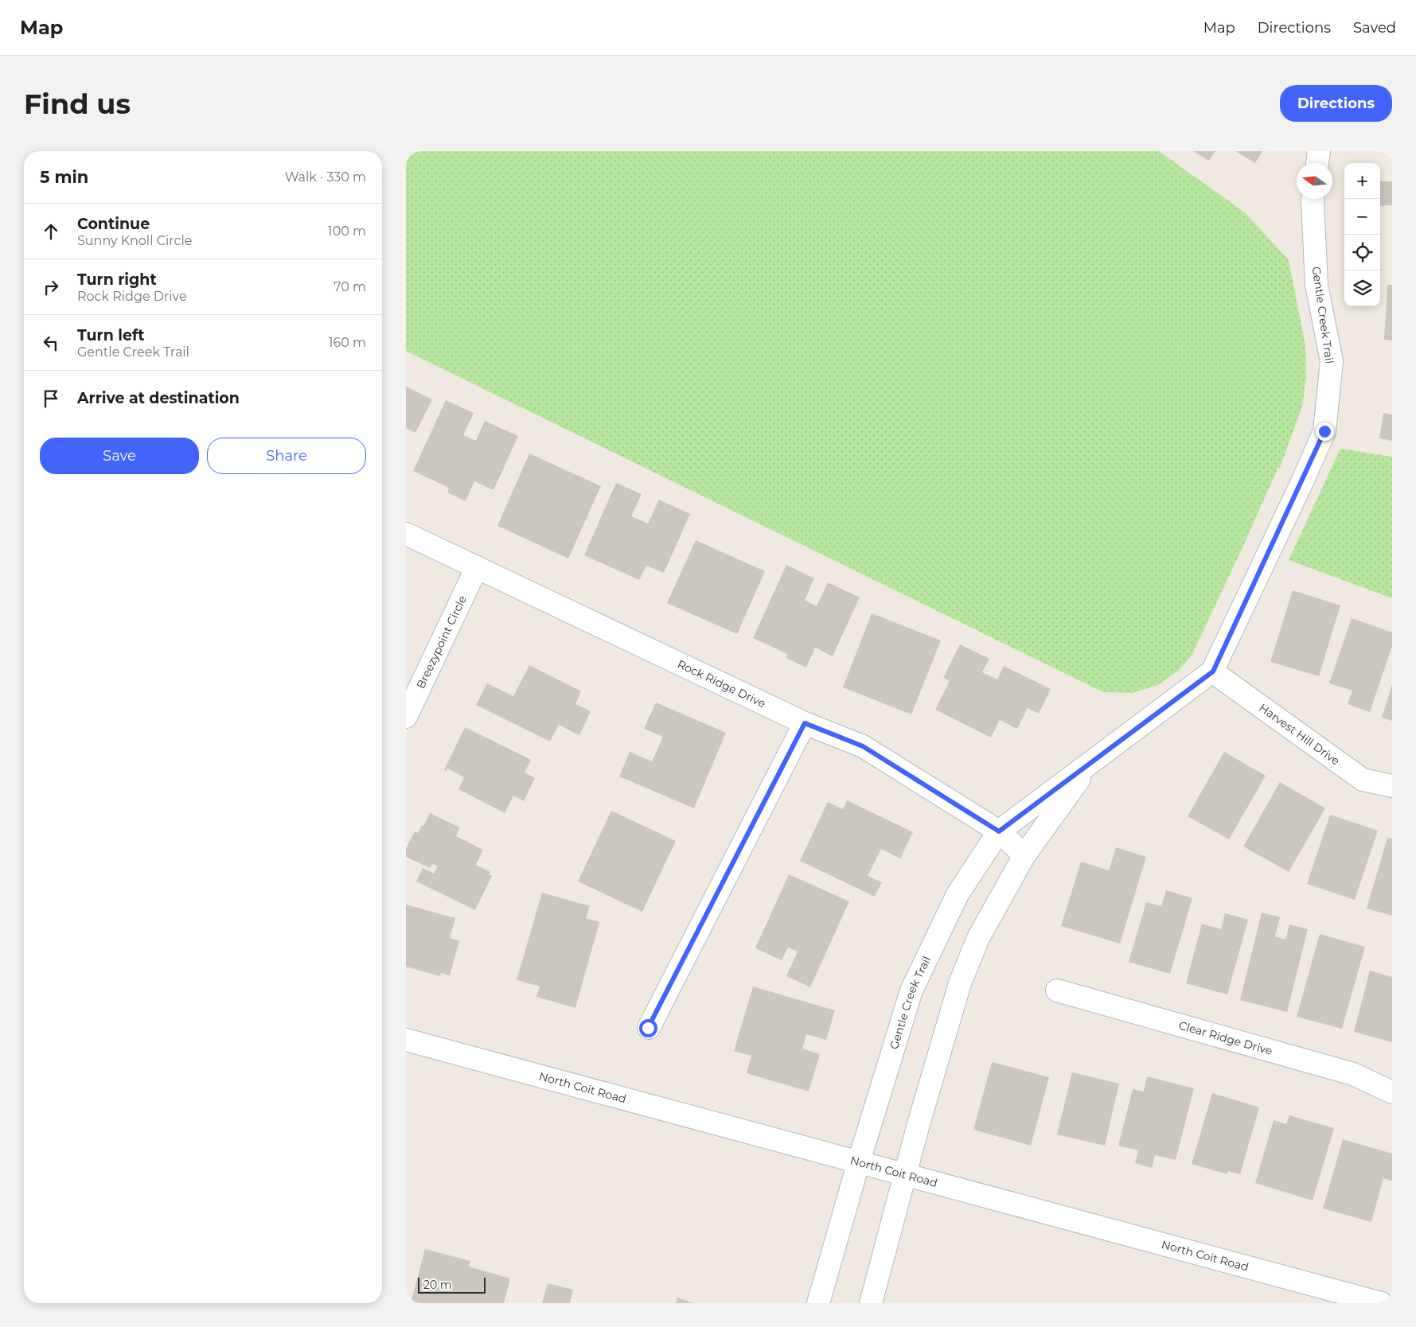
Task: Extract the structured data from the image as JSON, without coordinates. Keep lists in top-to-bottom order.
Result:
{
  "streets": {
    "street": [
      "Gentle Creek Trail",
      "Breezypoint Circle",
      "Rock Ridge Drive",
      "Harvest Hill Drive",
      "Clear Ridge Drive",
      "North Coit Road"
    ]
  },
  "crossings": [
    ["Gentle Creek Trail", "Rock Ridge Drive"],
    ["Gentle Creek Trail", "Harvest Hill Drive"],
    ["Gentle Creek Trail", "North Coit Road"],
    ["Breezypoint Circle", "Rock Ridge Drive"]
  ],
  "scale_bar": "20 m",
  "north": "left",
  "page": {
    "header": "Map",
    "nav": ["Map", "Directions", "Saved"],
    "buttons": [
      "Directions",
      ["Save", "Share"]
    ],
    "title": "Find us",
    "heading": ["5 min", "Walk · 330 m"],
    "map_buttons": ["+", "−"],
    "list": [
      ["Continue", "Sunny Knoll Circle", "100 m"],
      ["Turn right", "Rock Ridge Drive", "70 m"],
      ["Turn left", "Gentle Creek Trail", "160 m"],
      "Arrive at destination"
    ],
    "scale": "20 m"
  }
}
